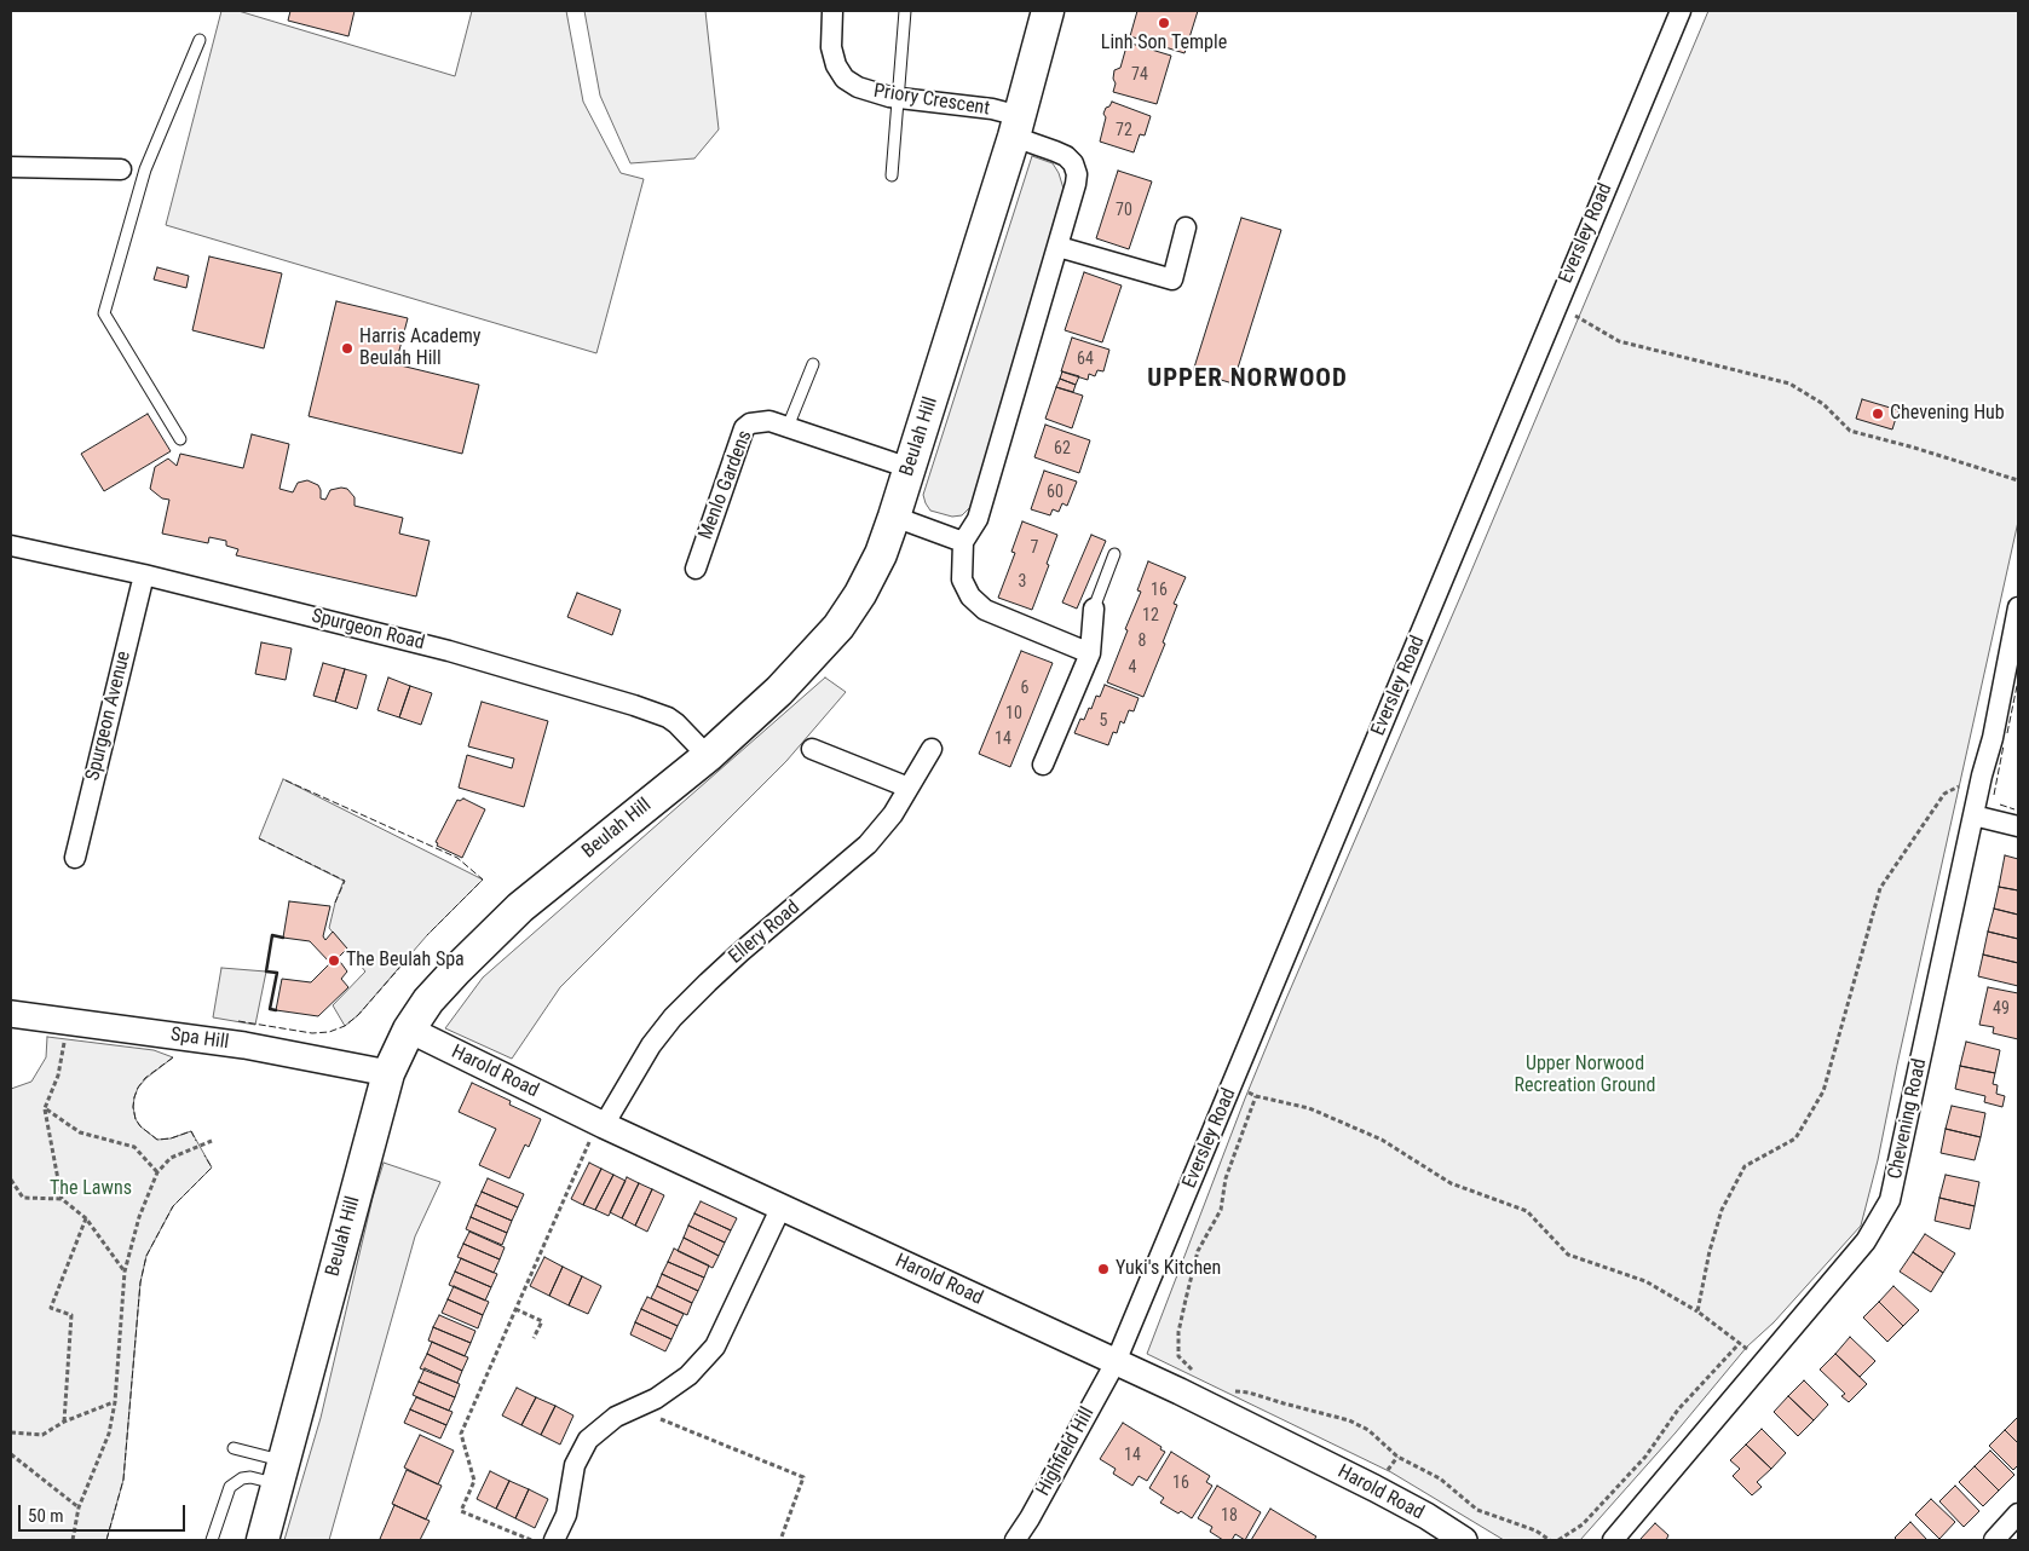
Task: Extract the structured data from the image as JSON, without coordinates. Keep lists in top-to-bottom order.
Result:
{
  "streets": {
    "main road": ["Beulah Hill"],
    "street": [
      "Priory Crescent",
      "Eversley Road",
      "Menlo Gardens",
      "Spurgeon Road",
      "Spurgeon Avenue",
      "Ellery Road",
      "Spa Hill",
      "Harold Road",
      "Chevening Road",
      "Highfield Hill"
    ]
  },
  "crossings": [
    ["Priory Crescent", "Beulah Hill"],
    ["Eversley Road", "Harold Road"],
    ["Eversley Road", "Highfield Hill"],
    ["Beulah Hill", "Menlo Gardens"],
    ["Beulah Hill", "Spurgeon Road"],
    ["Beulah Hill", "Spa Hill"],
    ["Beulah Hill", "Harold Road"],
    ["Spurgeon Road", "Spurgeon Avenue"],
    ["Ellery Road", "Harold Road"],
    ["Harold Road", "Highfield Hill"]
  ],
  "districts": ["UPPER NORWOOD"],
  "parks": ["Upper Norwood Recreation Ground", "The Lawns"],
  "places": [
    "Linh Son Temple",
    "Harris Academy Beulah Hill",
    "Chevening Hub",
    "The Beulah Spa",
    "Yuki's Kitchen"
  ],
  "house_numbers": [
    "74",
    "72",
    "70",
    "64",
    "62",
    "60",
    "7",
    "3",
    "16",
    "12",
    "8",
    "4",
    "6",
    "10",
    "5",
    "14",
    "49",
    "14",
    "16",
    "18"
  ],
  "scale_bar": "50 m"
}
